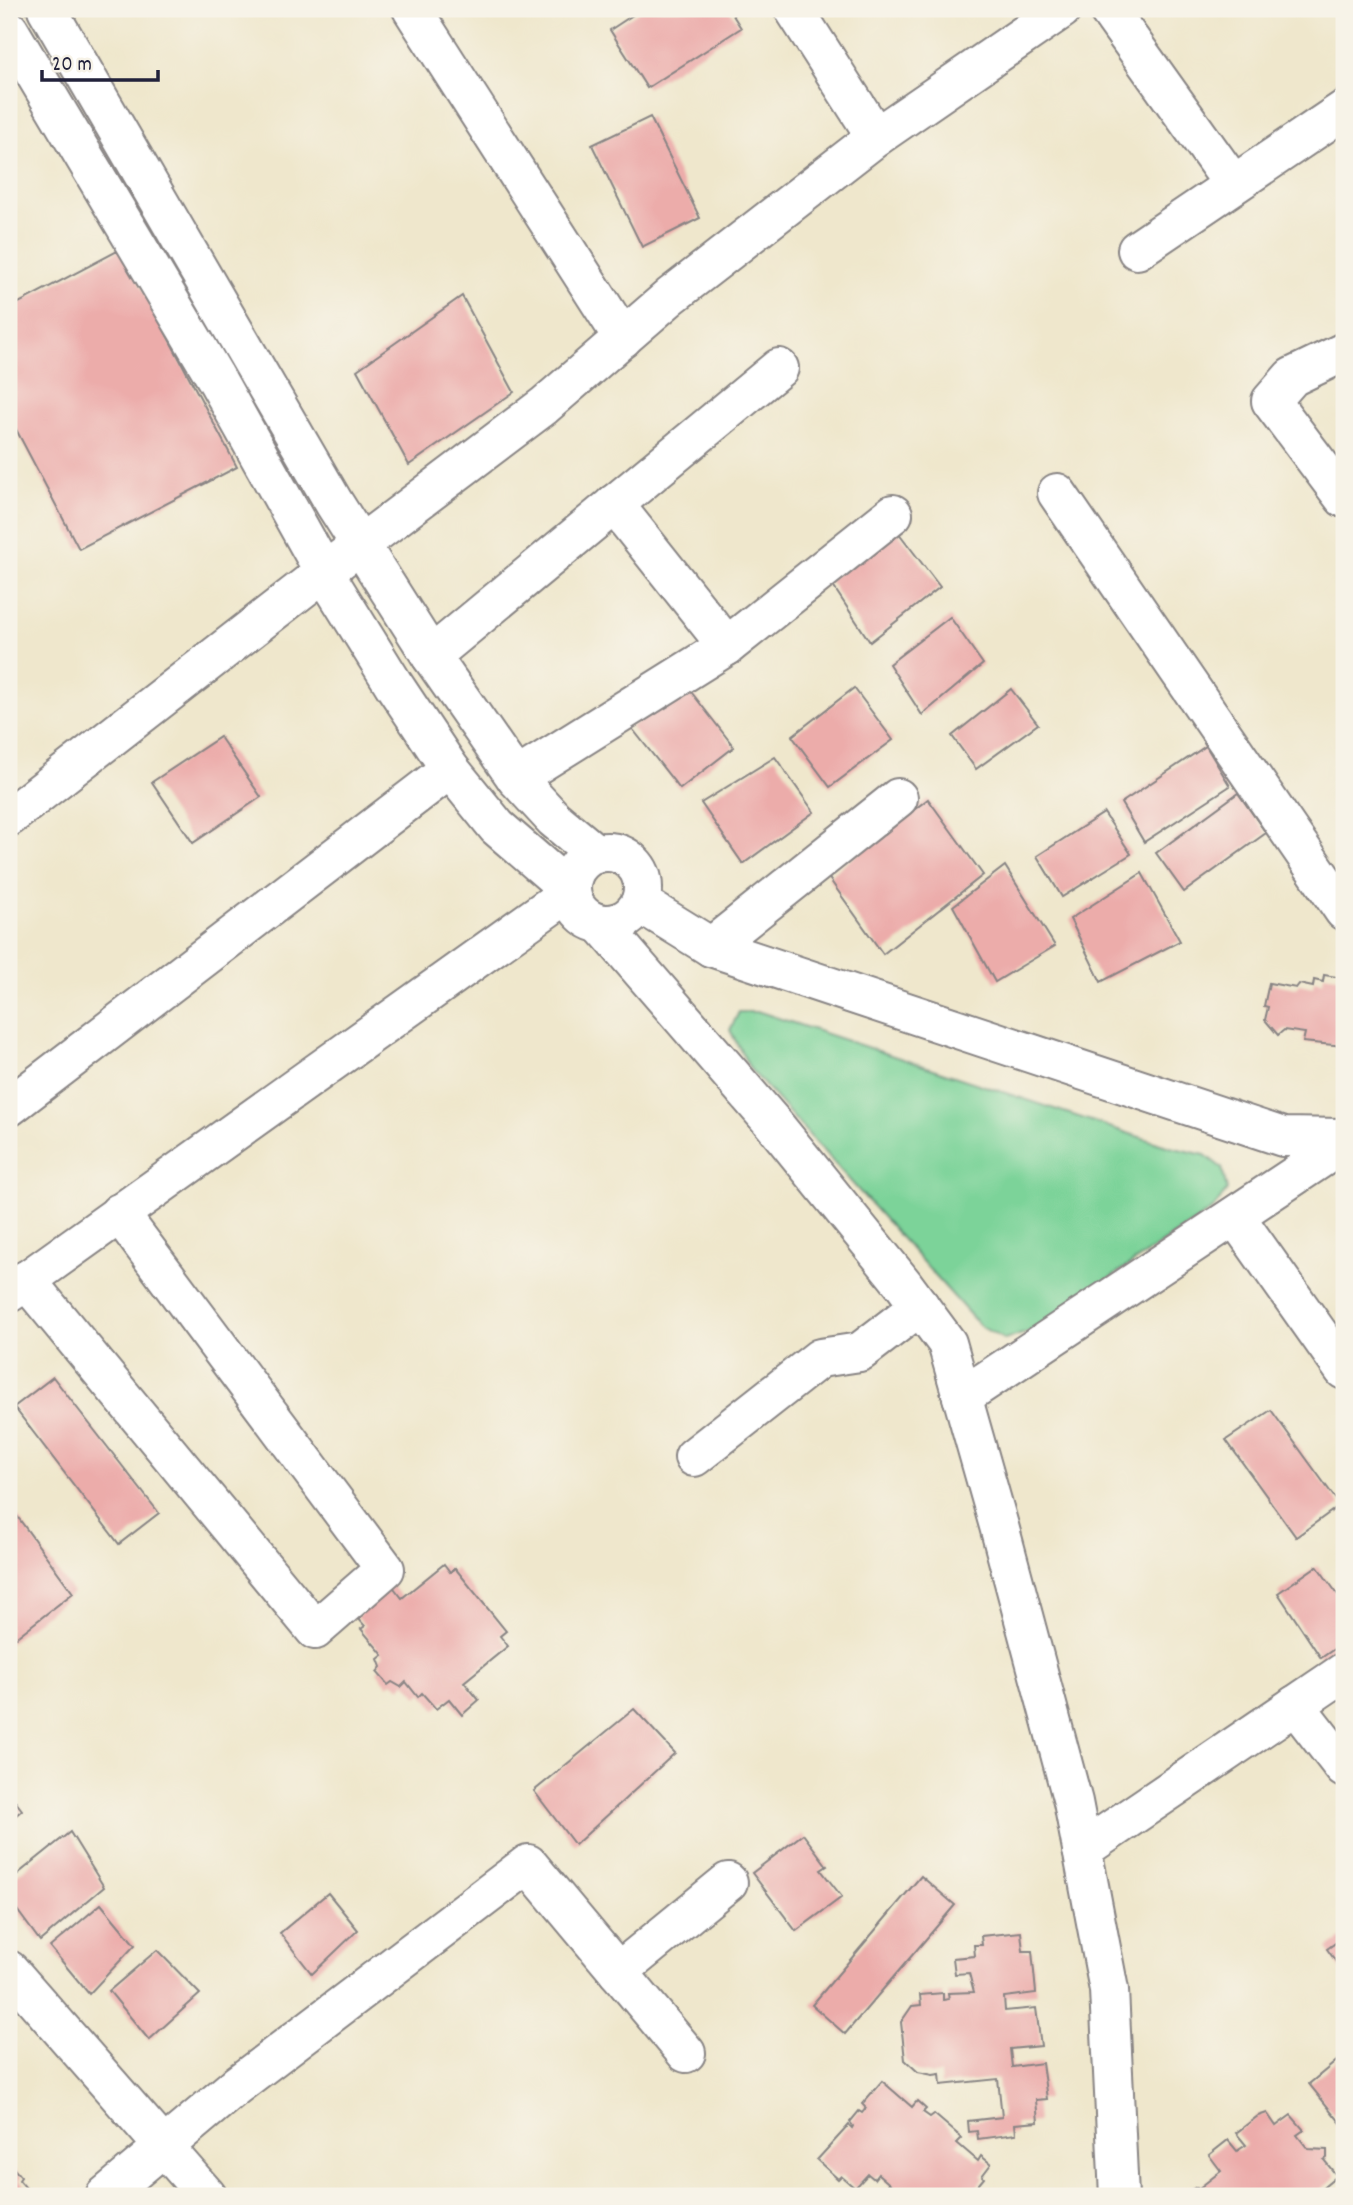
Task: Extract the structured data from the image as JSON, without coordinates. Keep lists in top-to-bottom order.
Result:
{
  "scale_bar": "20 m"
}
